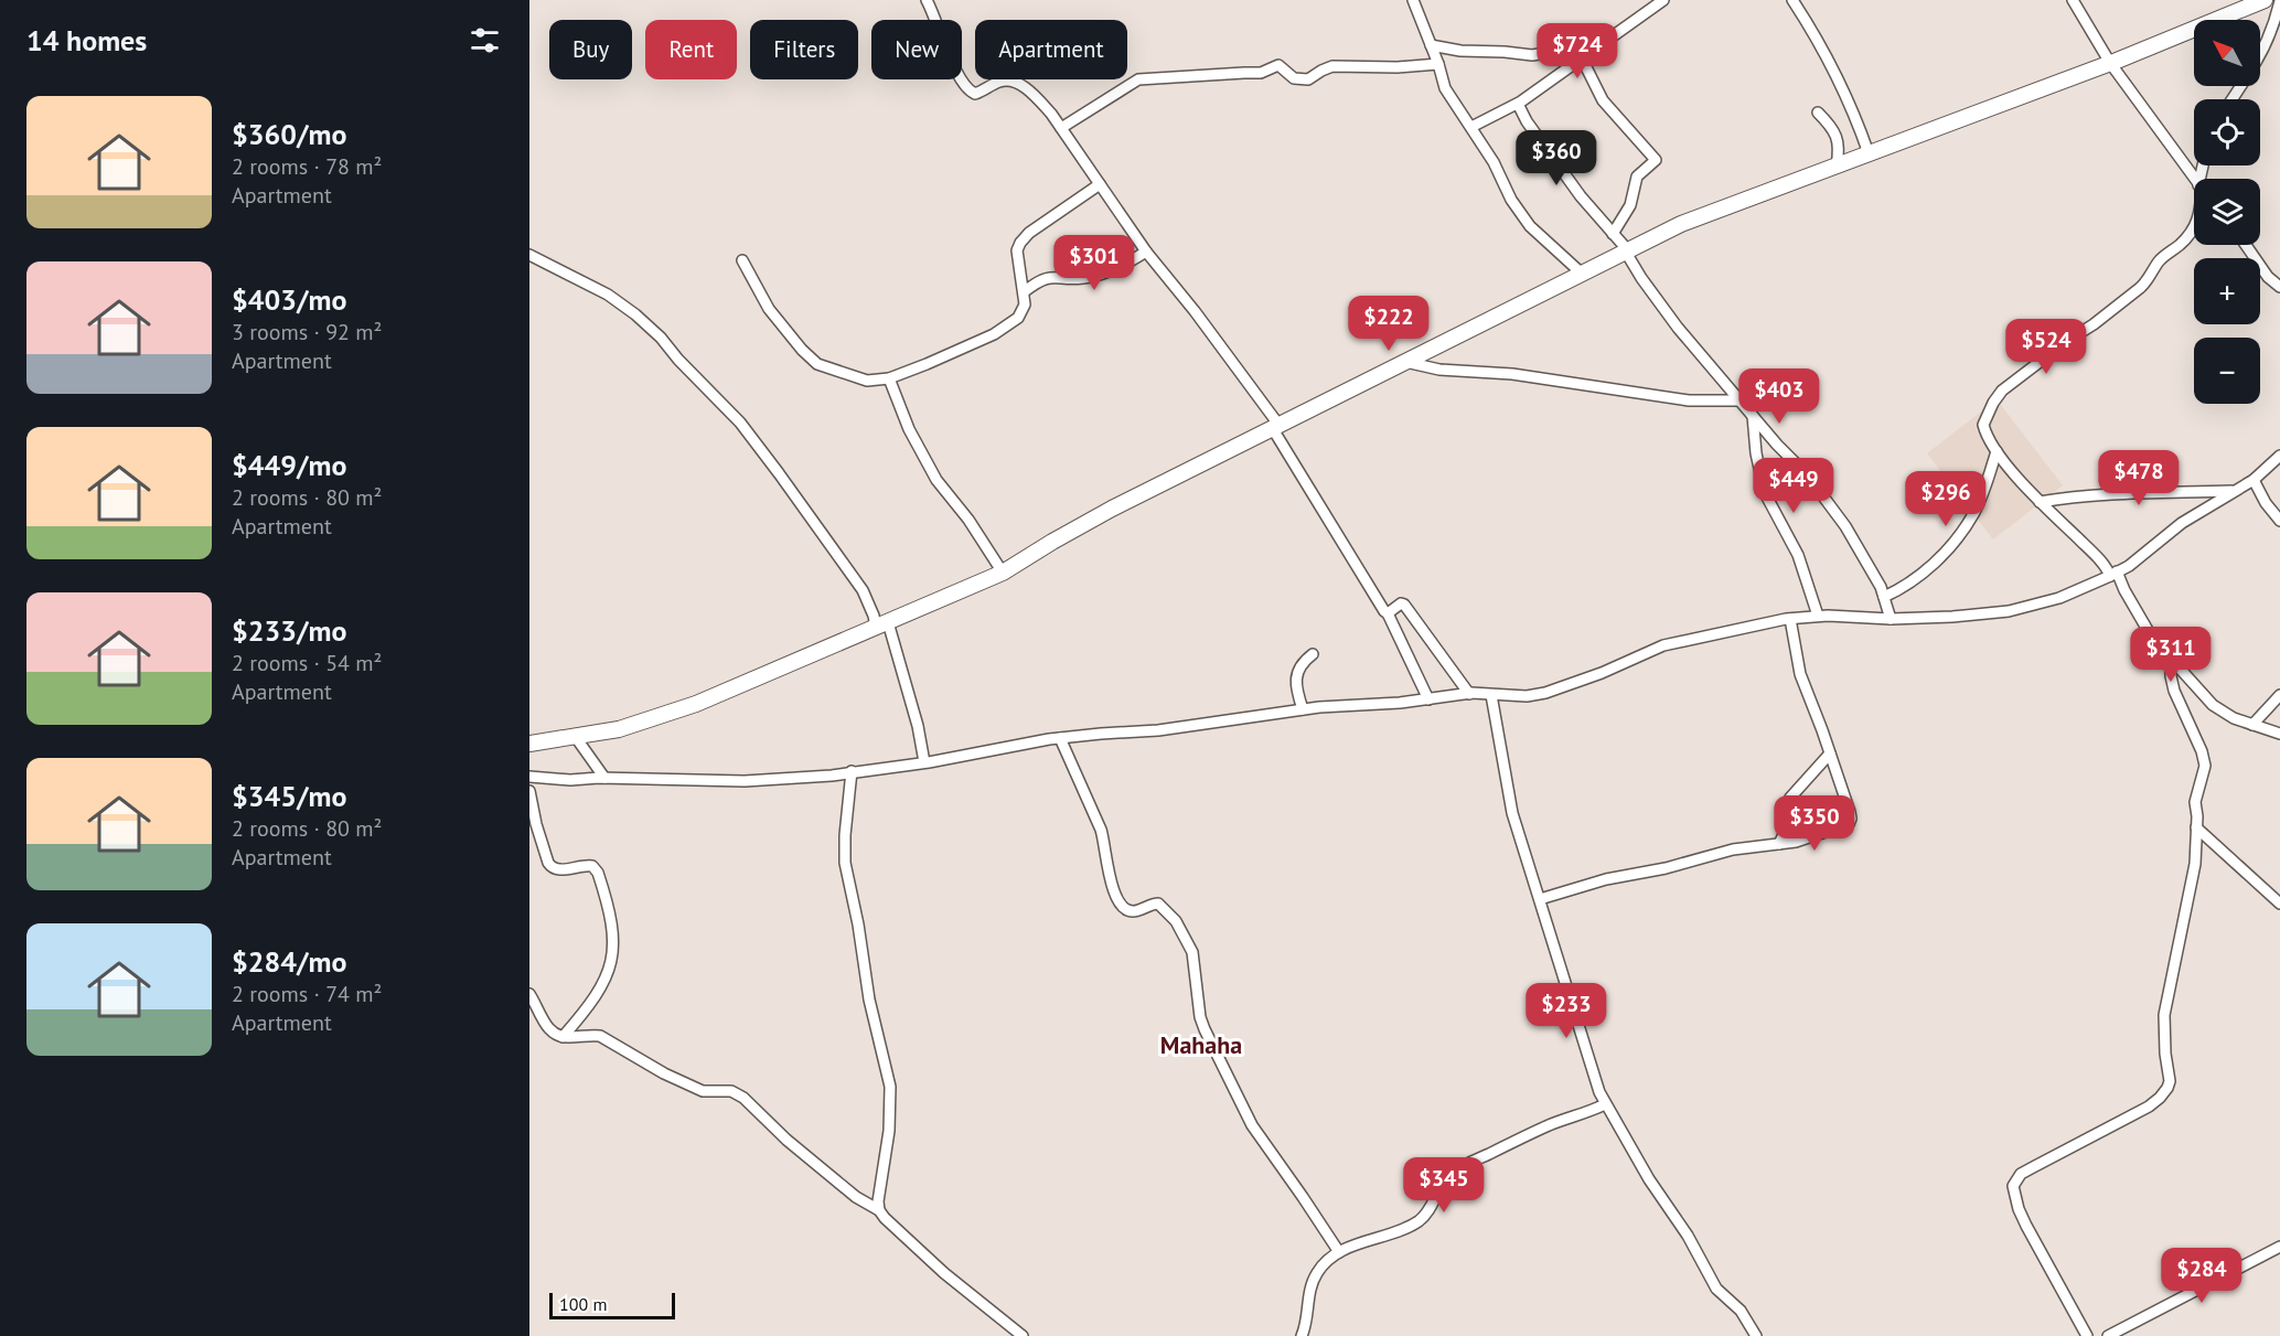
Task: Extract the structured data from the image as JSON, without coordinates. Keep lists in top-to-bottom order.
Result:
{
  "districts": ["Mahaha"],
  "scale_bar": "100 m",
  "north": "top left",
  "page": {
    "heading": "14 homes",
    "map_buttons": ["+", "−"],
    "chip": [
      "Buy",
      "Rent",
      "Filters",
      "New",
      "Apartment"
    ],
    "price": [
      "$724",
      "$360",
      "$301",
      "$222",
      "$524",
      "$403",
      "$478",
      "$449",
      "$296",
      "$311",
      "$350",
      "$233",
      "$345",
      "$284"
    ],
    "list": [
      {
        "name": "$360/mo",
        "note": "2 rooms · 78 m² · Apartment"
      },
      {
        "name": "$403/mo",
        "note": "3 rooms · 92 m² · Apartment"
      },
      {
        "name": "$449/mo",
        "note": "2 rooms · 80 m² · Apartment"
      },
      {
        "name": "$233/mo",
        "note": "2 rooms · 54 m² · Apartment"
      },
      {
        "name": "$345/mo",
        "note": "2 rooms · 80 m² · Apartment"
      },
      {
        "name": "$284/mo",
        "note": "2 rooms · 74 m² · Apartment"
      }
    ],
    "scale": "100 m"
  }
}
